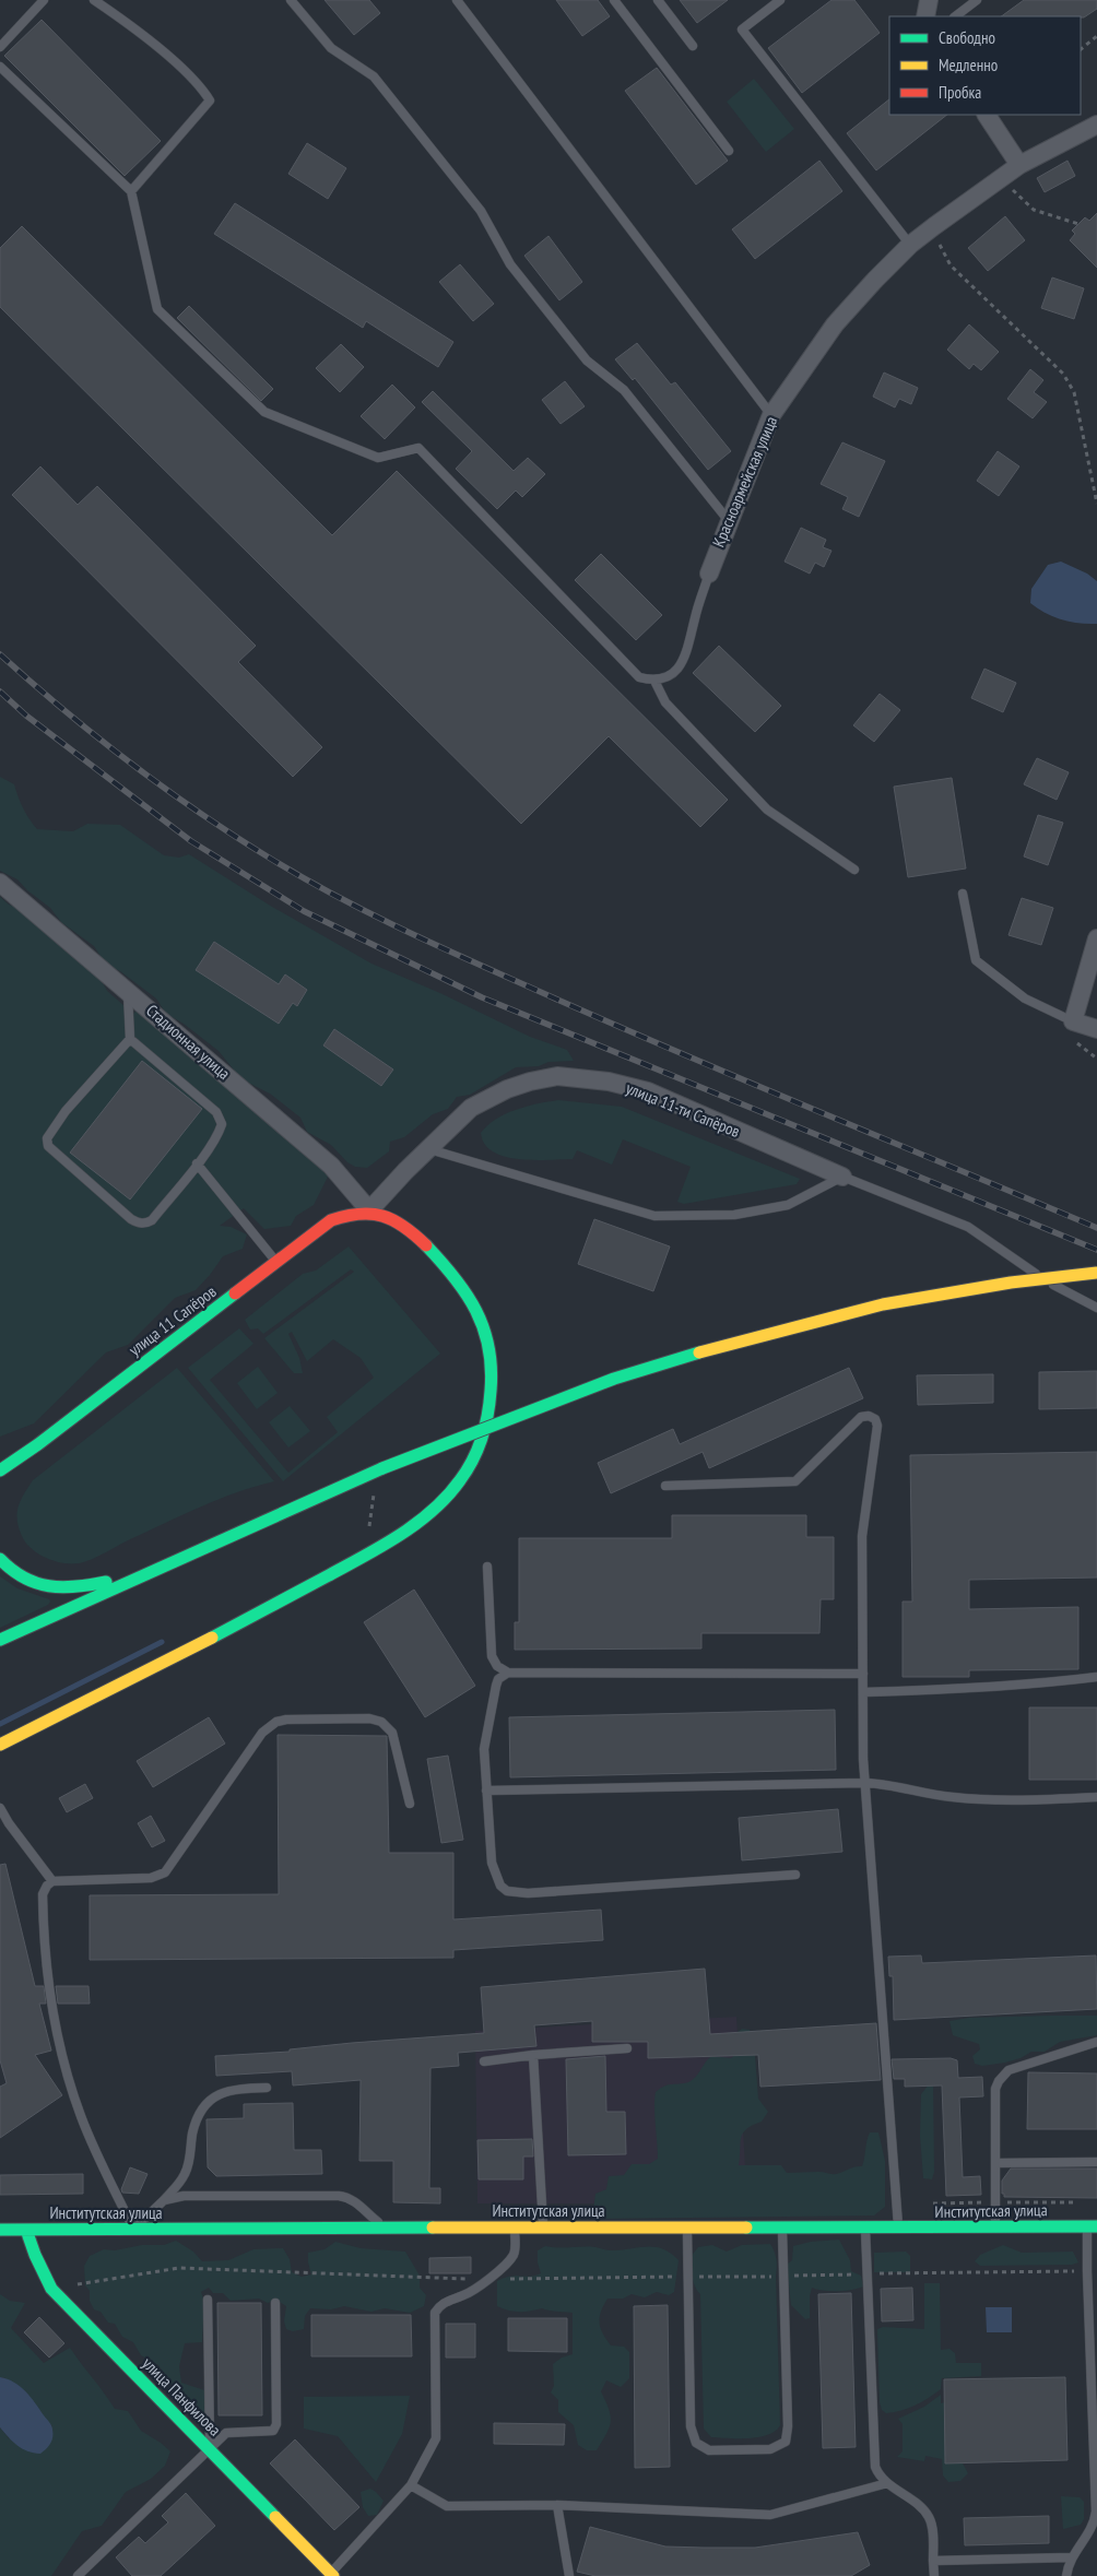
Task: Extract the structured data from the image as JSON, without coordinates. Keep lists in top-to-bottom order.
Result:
{
  "streets": {
    "street": [
      "Красноармейская улица",
      "Стадионная улица",
      "улица 11-ти Сапёров",
      "улица 11 Сапёров",
      "Институтская улица",
      "улица Панфилова"
    ]
  },
  "crossings": [
    ["Стадионная улица", "улица 11-ти Сапёров"],
    ["Стадионная улица", "улица 11 Сапёров"],
    ["улица 11-ти Сапёров", "улица 11 Сапёров"],
    ["Институтская улица", "улица Панфилова"]
  ],
  "legend": ["Свободно", "Медленно", "Пробка"]
}
